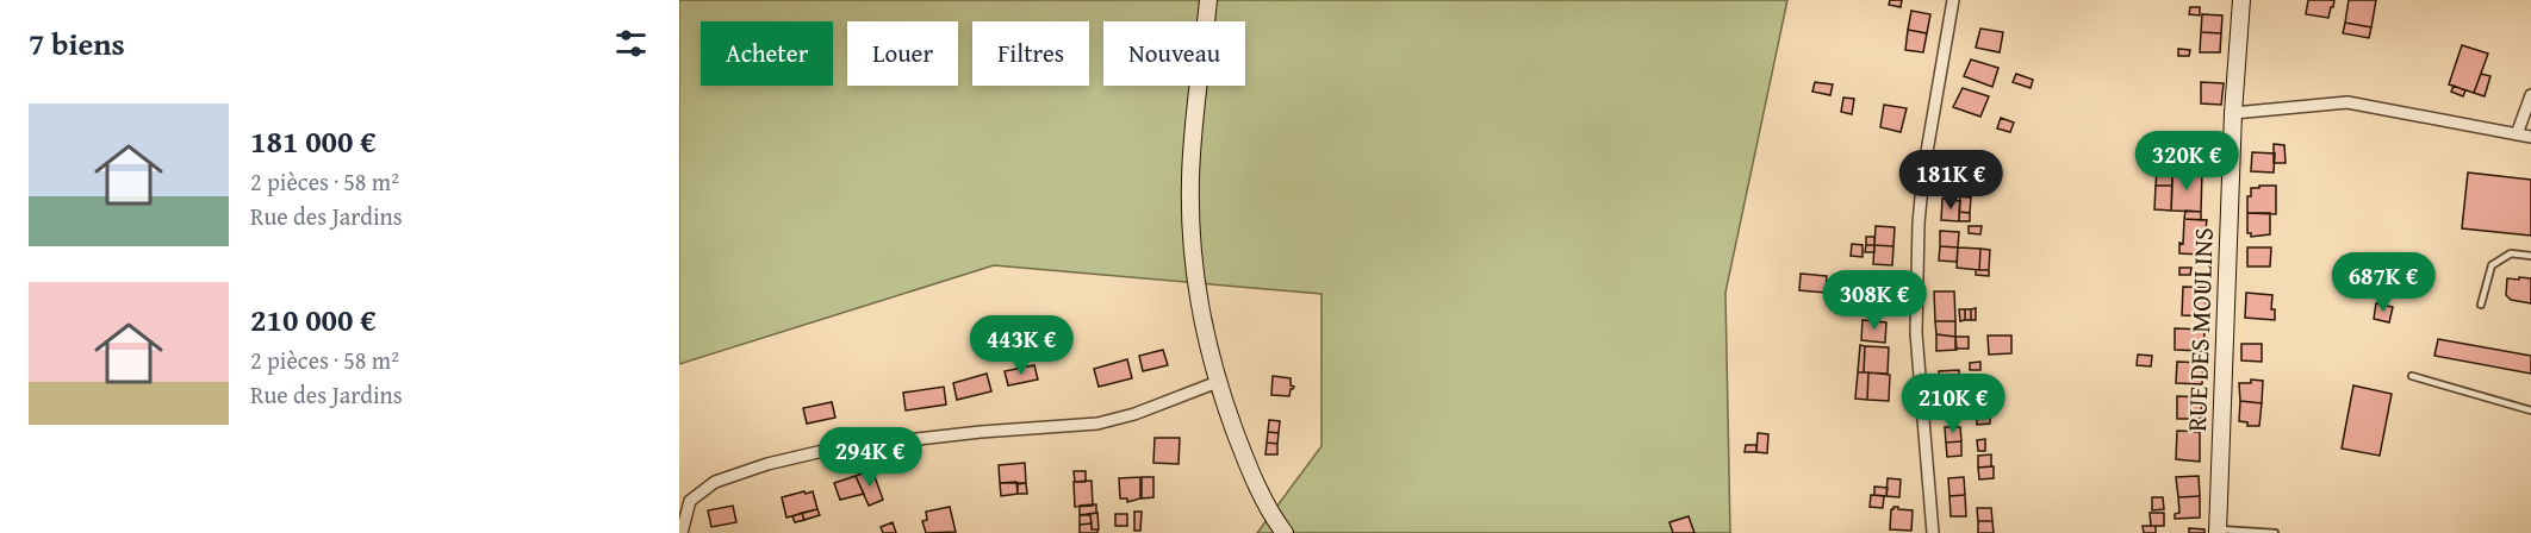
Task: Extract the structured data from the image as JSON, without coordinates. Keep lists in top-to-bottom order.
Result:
{
  "streets": {
    "main road": ["RUE DES MOULINS"]
  },
  "page": {
    "heading": "7 biens",
    "chip": [
      "Acheter",
      "Louer",
      "Filtres",
      "Nouveau"
    ],
    "list": [
      {
        "name": "181 000 €",
        "note": "2 pièces · 58 m² · Rue des Jardins"
      },
      {
        "name": "210 000 €",
        "note": "2 pièces · 58 m² · Rue des Jardins"
      }
    ],
    "price": [
      "320K €",
      "181K €",
      "687K €",
      "308K €",
      "443K €",
      "210K €",
      "294K €"
    ]
  }
}
